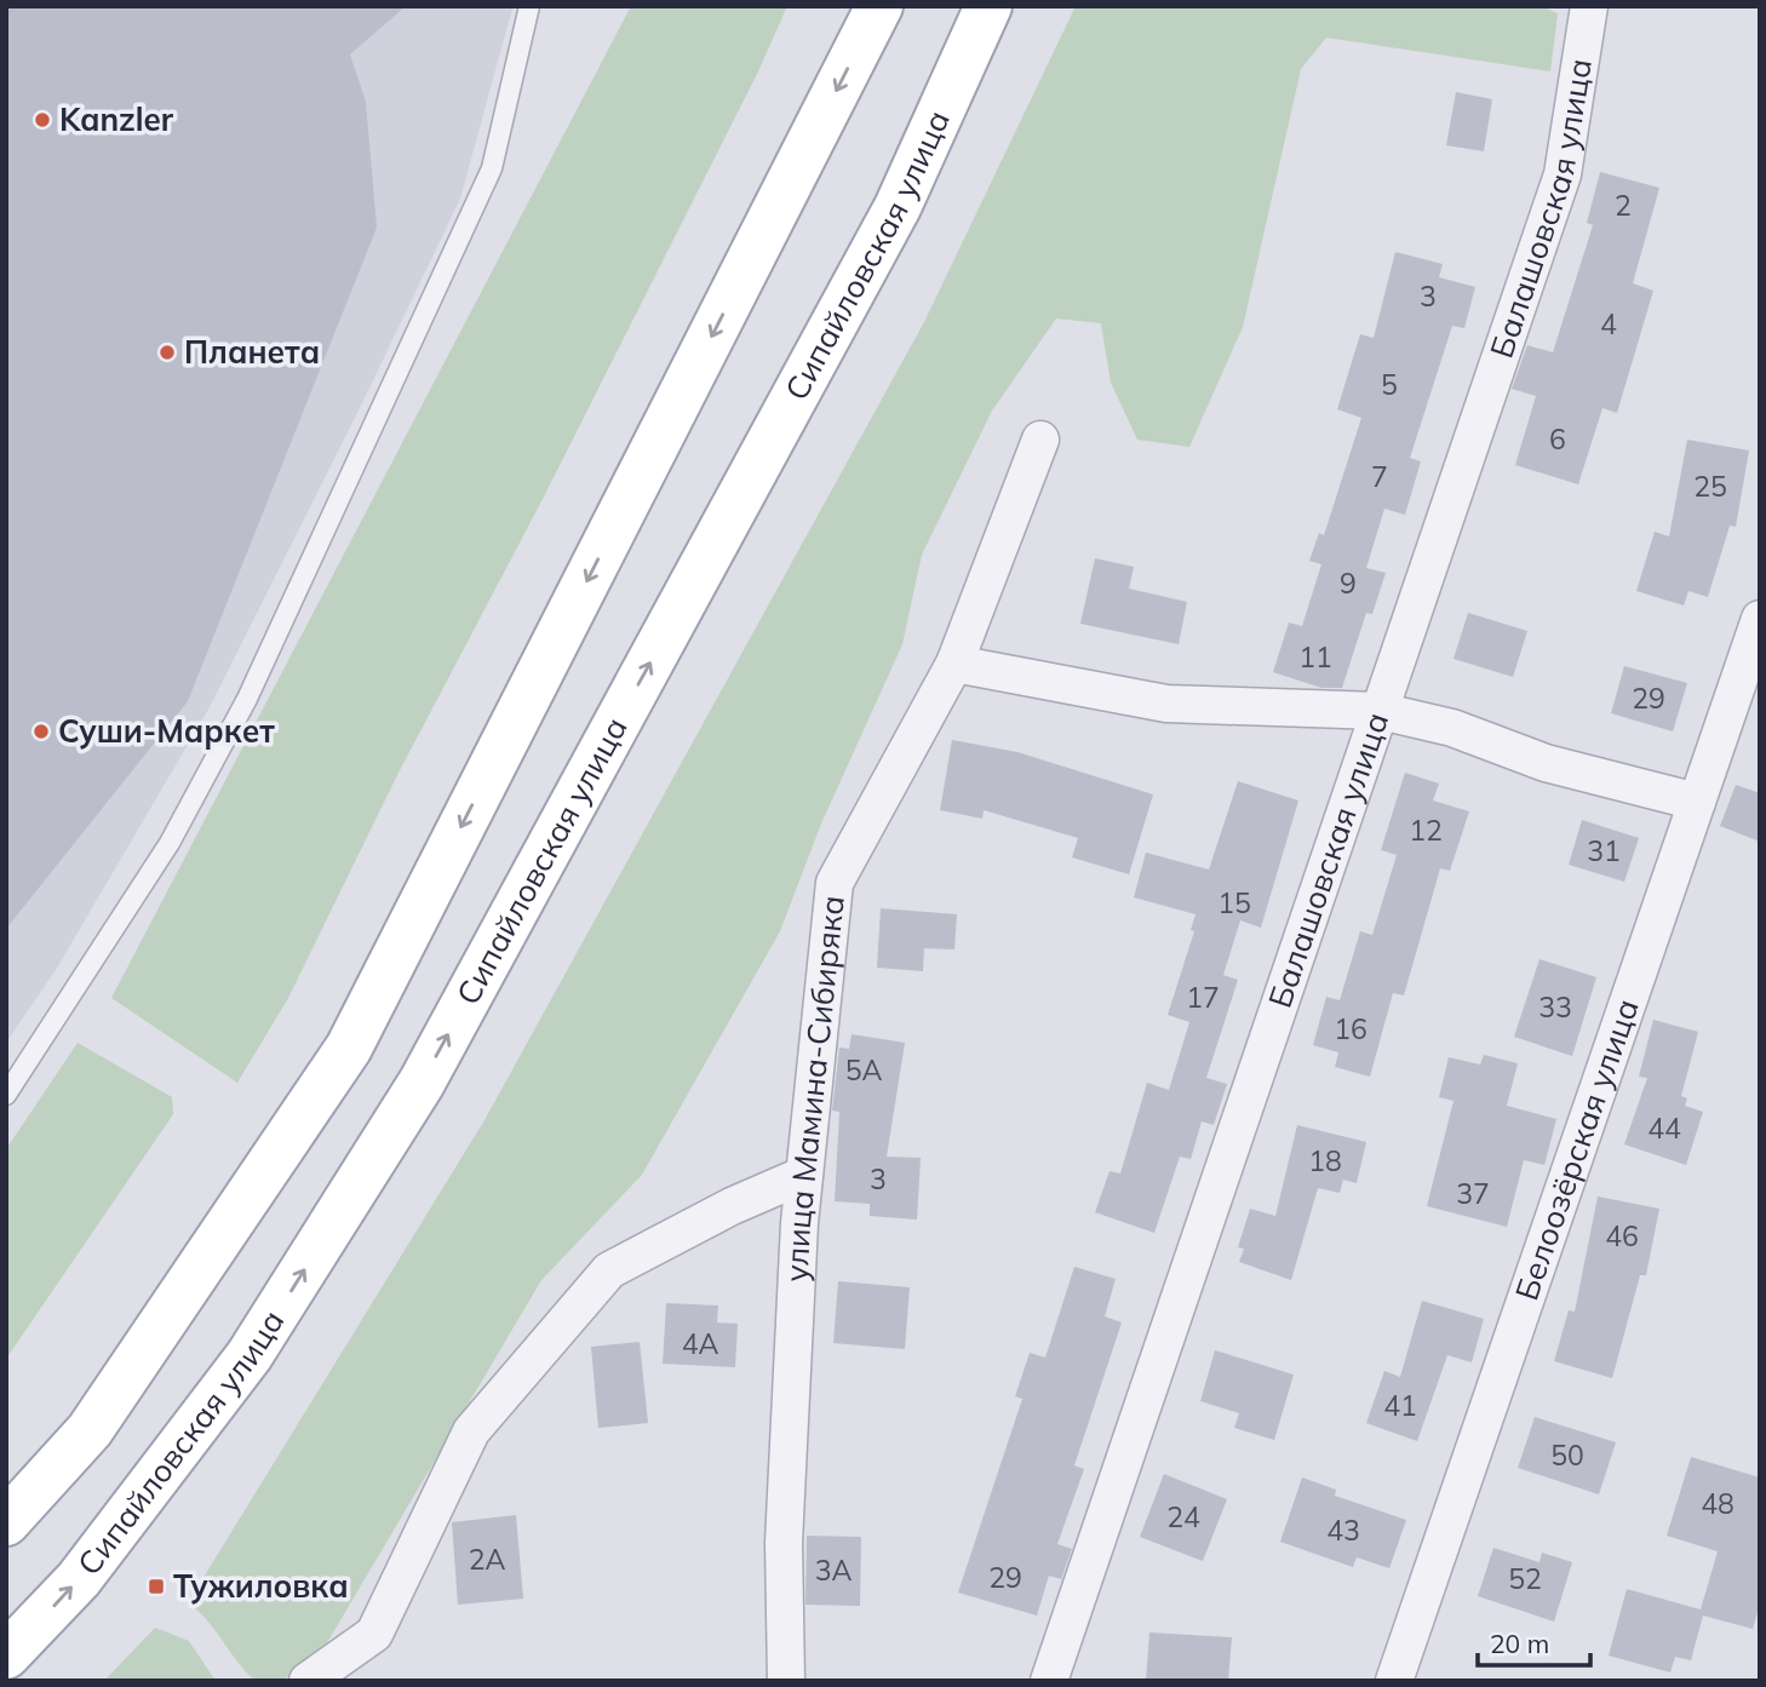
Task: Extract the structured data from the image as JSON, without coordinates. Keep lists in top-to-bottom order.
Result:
{
  "streets": {
    "main road": ["Сипайловская улица"],
    "street": ["Балашовская улица", "улица Мамина-Сибиряка", "Белоозёрская улица"]
  },
  "places": {
    "other": ["Kanzler", "Планета", "Суши-Маркет"],
    "transit": ["Тужиловка"]
  },
  "house_numbers": [
    "2",
    "3",
    "4",
    "5",
    "6",
    "7",
    "25",
    "9",
    "11",
    "29",
    "12",
    "31",
    "15",
    "17",
    "33",
    "16",
    "5А",
    "44",
    "18",
    "3",
    "37",
    "46",
    "4А",
    "41",
    "50",
    "48",
    "24",
    "43",
    "2А",
    "3А",
    "29",
    "52"
  ],
  "scale_bar": "20 m"
}
